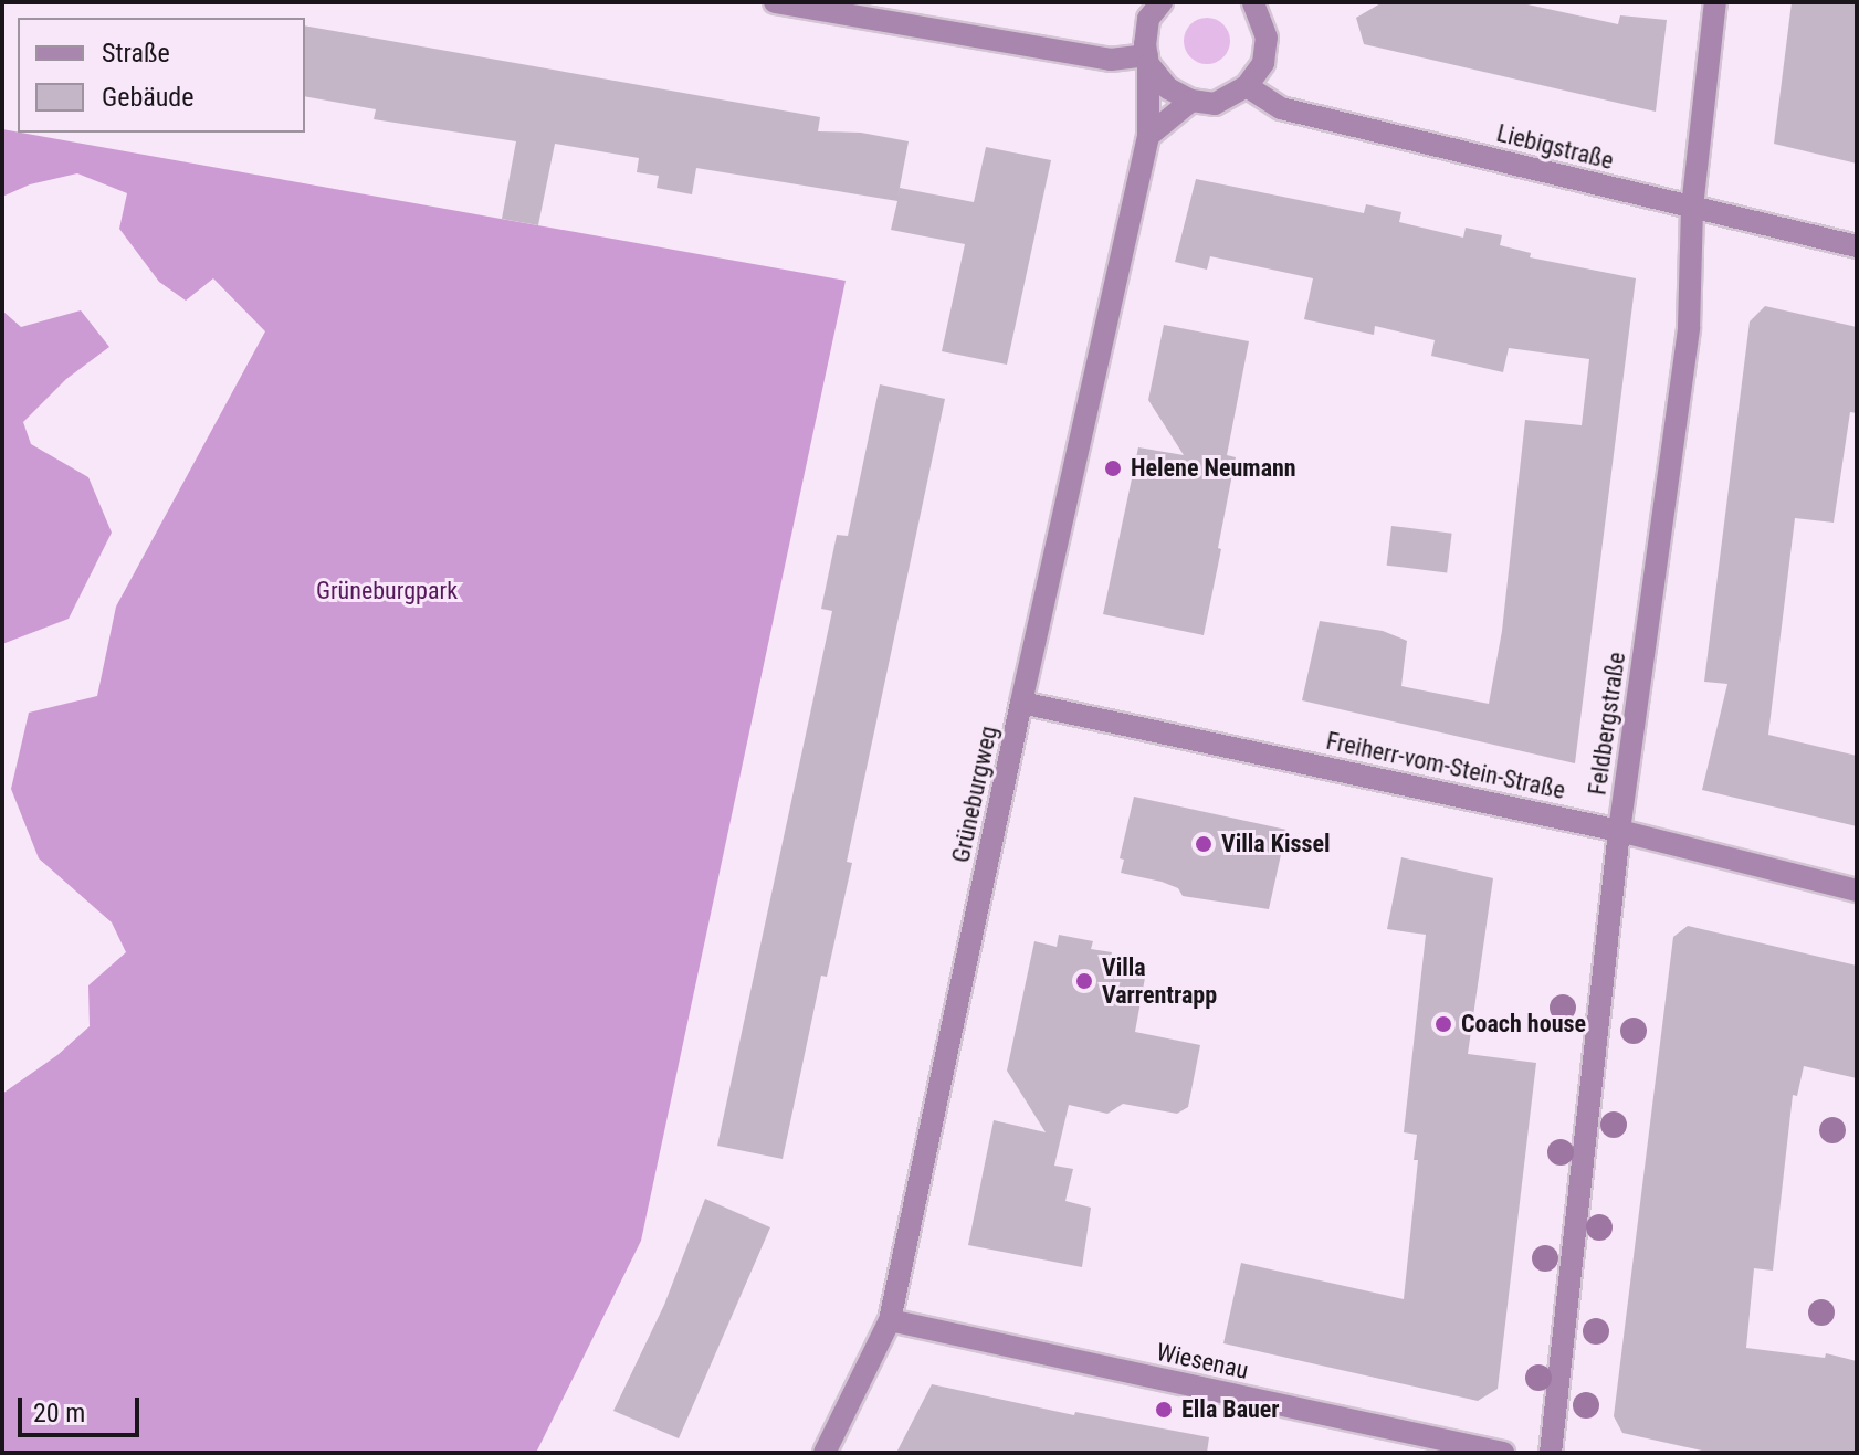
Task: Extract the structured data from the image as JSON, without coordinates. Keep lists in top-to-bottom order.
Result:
{
  "streets": {
    "street": [
      "Liebigstraße",
      "Feldbergstraße",
      "Freiherr-vom-Stein-Straße",
      "Grüneburgweg",
      "Wiesenau"
    ]
  },
  "crossings": [
    ["Liebigstraße", "Feldbergstraße"],
    ["Feldbergstraße", "Freiherr-vom-Stein-Straße"],
    ["Freiherr-vom-Stein-Straße", "Grüneburgweg"],
    ["Grüneburgweg", "Wiesenau"]
  ],
  "parks": ["Grüneburgpark"],
  "places": [
    "Helene Neumann",
    "Villa Kissel",
    "Villa Varrentrapp",
    "Coach house",
    "Ella Bauer"
  ],
  "legend": ["Straße", "Gebäude"],
  "scale_bar": "20 m"
}
